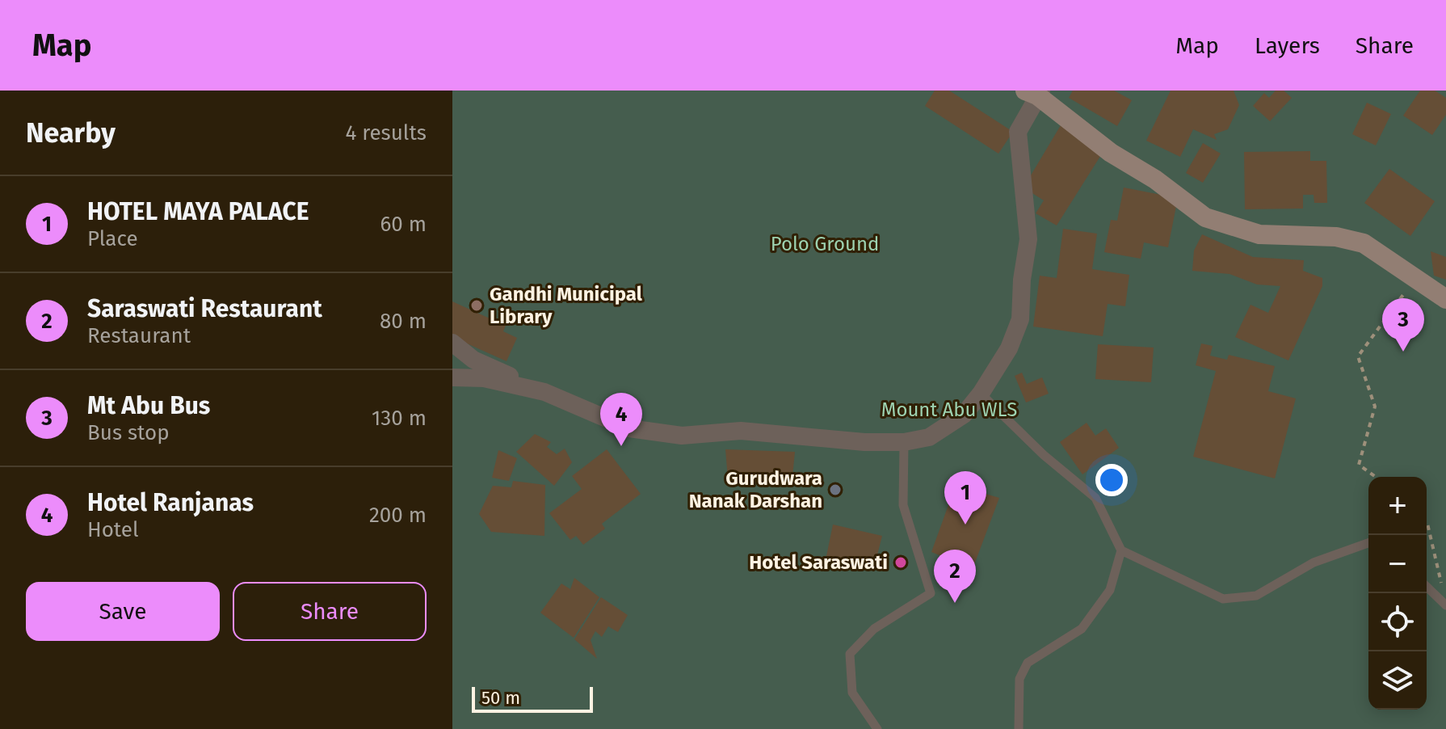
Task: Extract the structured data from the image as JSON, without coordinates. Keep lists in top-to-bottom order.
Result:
{
  "parks": ["Polo Ground", "Mount Abu WLS"],
  "places": ["Gandhi Municipal Library", "Gurudwara Nanak Darshan", "Hotel Saraswati"],
  "scale_bar": "50 m",
  "page": {
    "header": "Map",
    "nav": ["Map", "Layers", "Share"],
    "heading": ["Nearby", "4 results"],
    "list": [
      {
        "mark": "1",
        "name": "HOTEL MAYA PALACE",
        "note": "Place",
        "value": "60 m"
      },
      {
        "mark": "2",
        "name": "Saraswati Restaurant",
        "note": "Restaurant",
        "value": "80 m"
      },
      {
        "mark": "3",
        "name": "Mt Abu Bus",
        "note": "Bus stop",
        "value": "130 m"
      },
      {
        "mark": "4",
        "name": "Hotel Ranjanas",
        "note": "Hotel",
        "value": "200 m"
      }
    ],
    "pins": [
      "3",
      "4",
      "1",
      "2"
    ],
    "map_buttons": ["+", "−"],
    "buttons": ["Save", "Share"],
    "scale": "50 m"
  }
}
